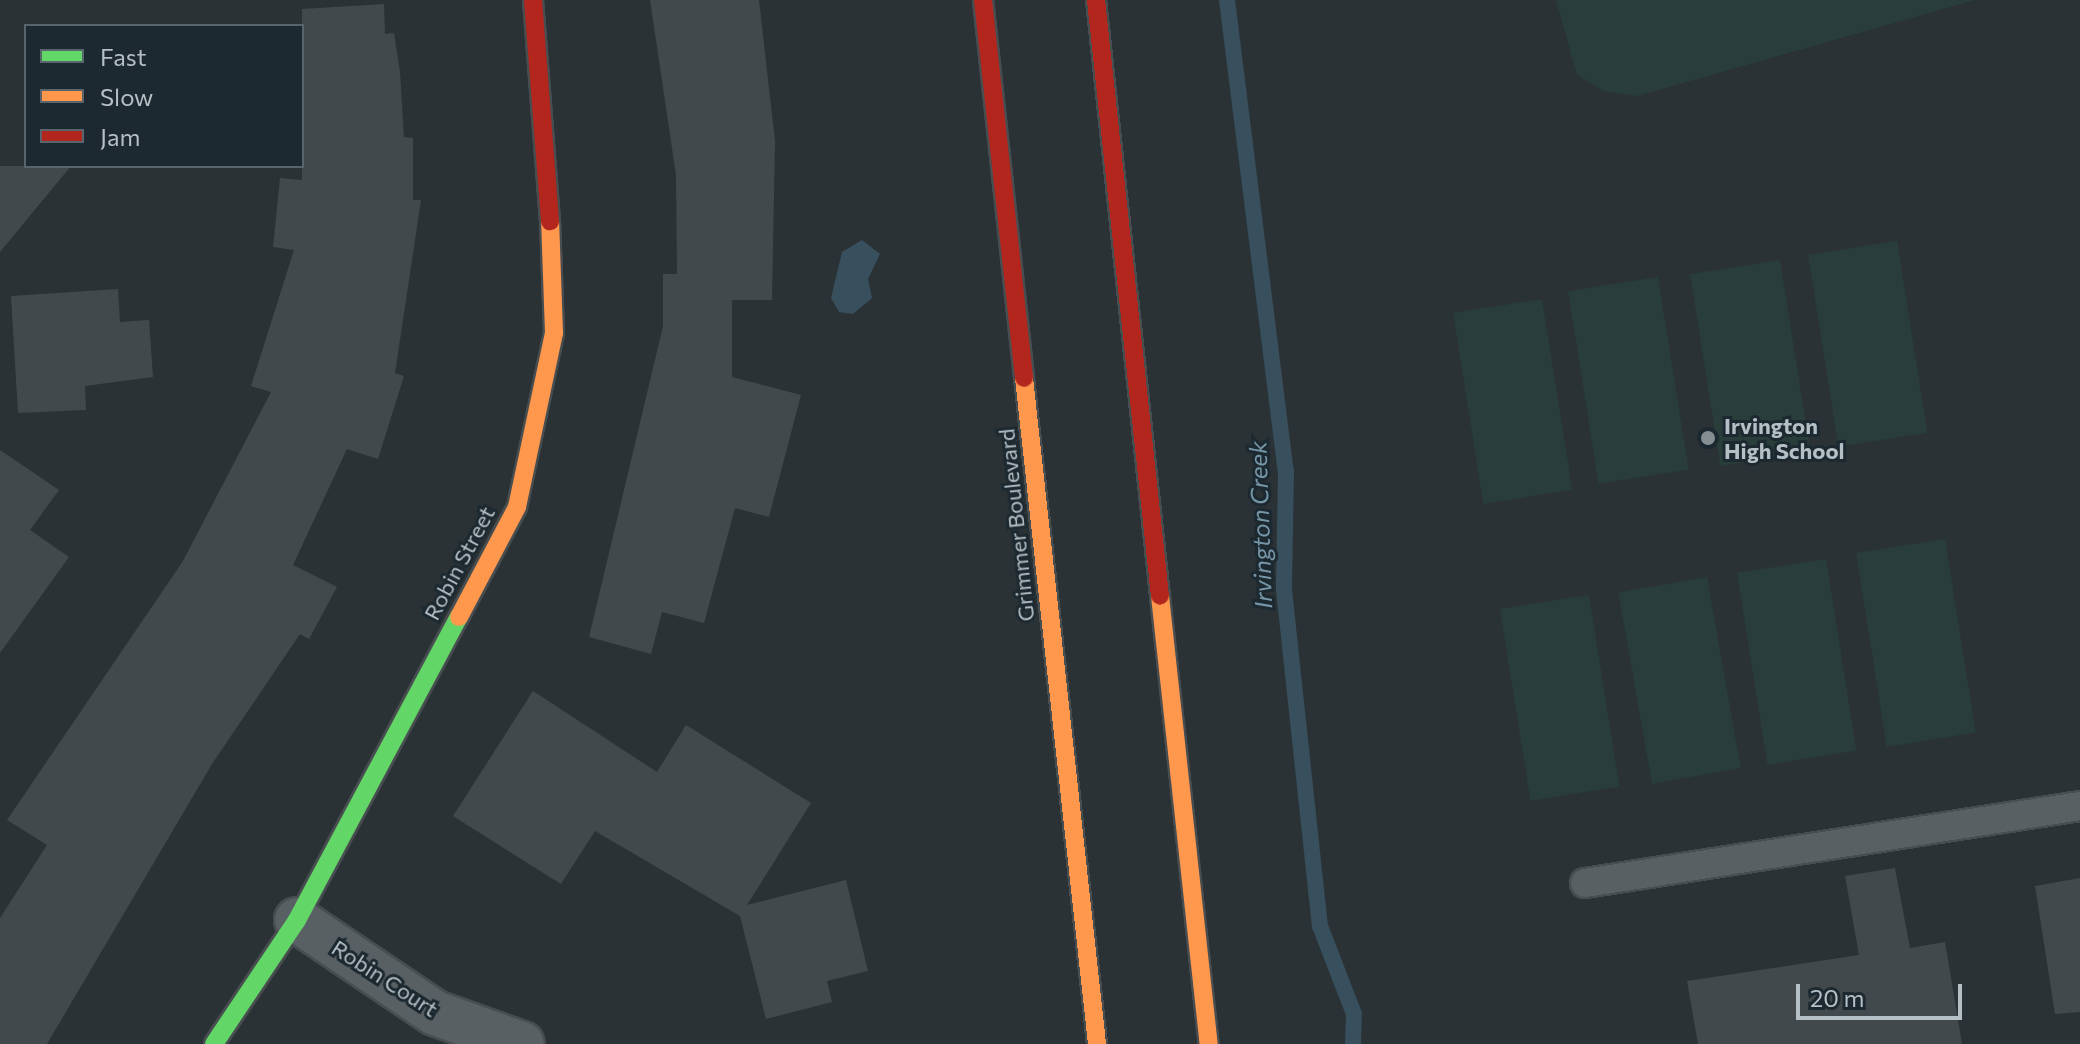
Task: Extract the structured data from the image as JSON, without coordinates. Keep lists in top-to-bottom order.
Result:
{
  "streets": {
    "main road": ["Grimmer Boulevard", "Robin Street"],
    "street": ["Robin Court"]
  },
  "crossings": [
    ["Robin Street", "Robin Court"]
  ],
  "water": ["Irvington Creek"],
  "places": ["Irvington High School"],
  "legend": ["Fast", "Slow", "Jam"],
  "scale_bar": "20 m"
}
